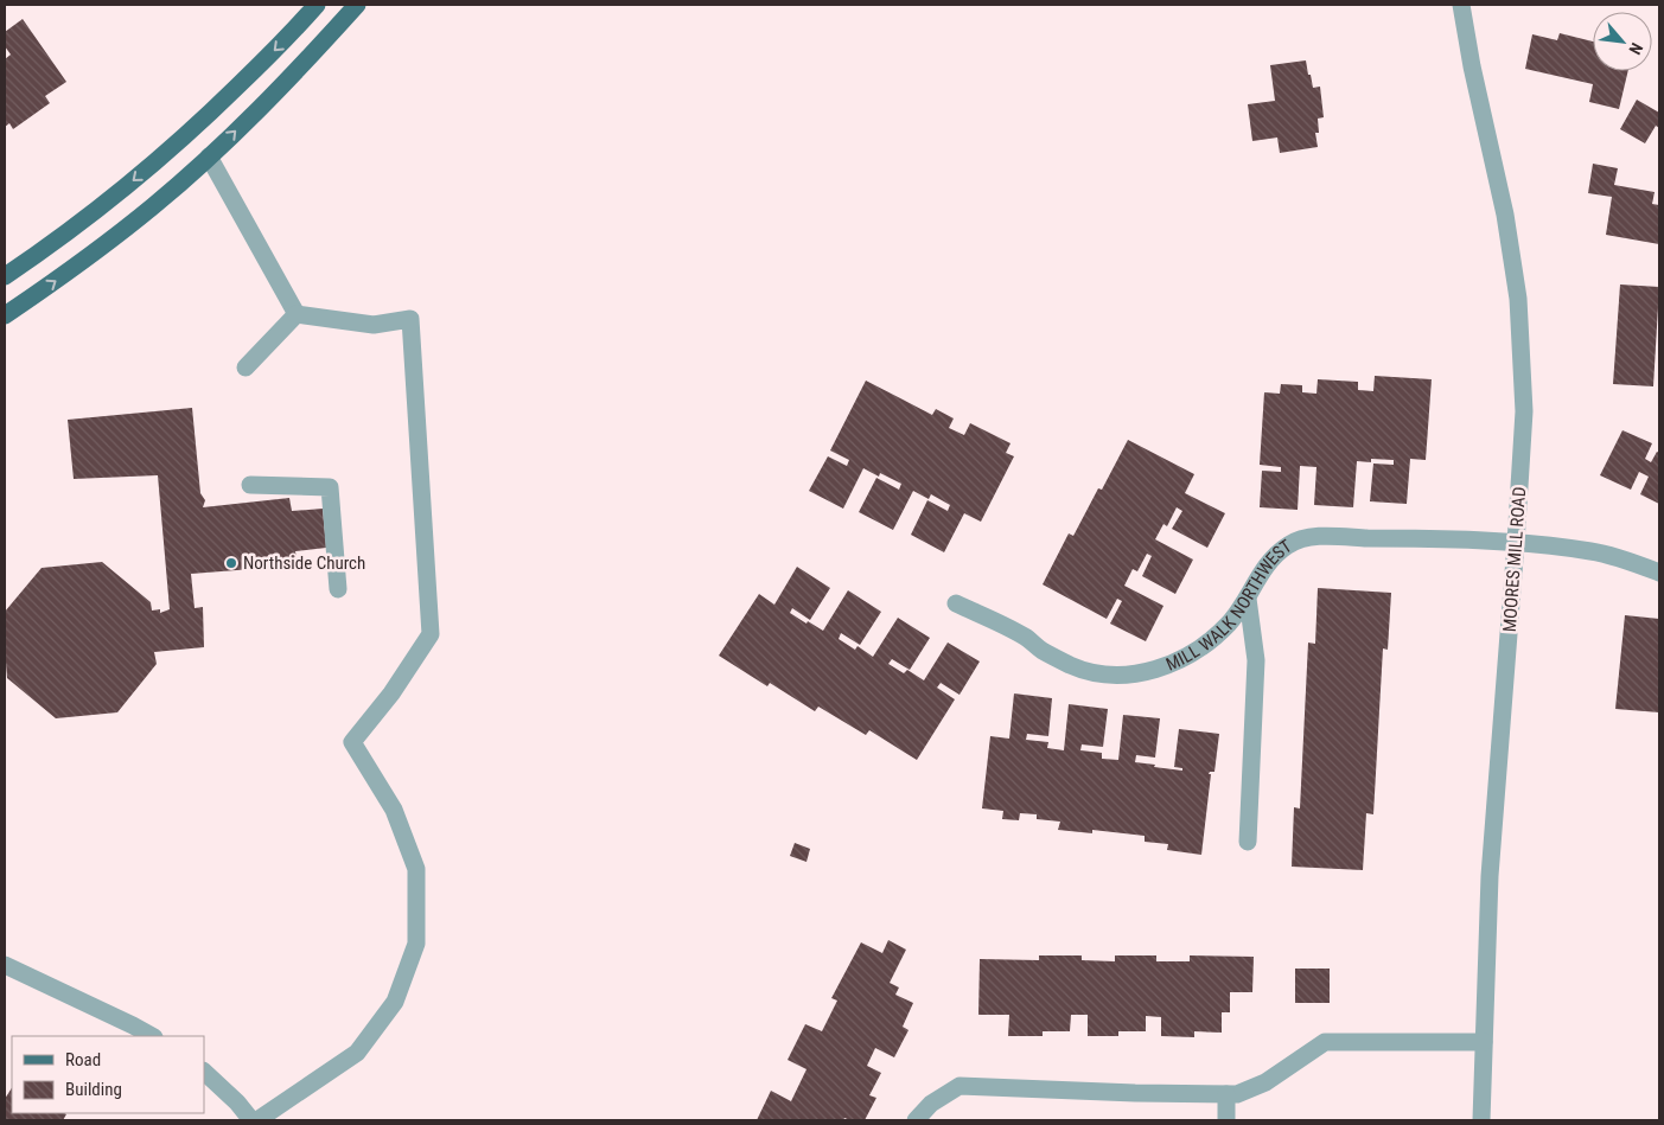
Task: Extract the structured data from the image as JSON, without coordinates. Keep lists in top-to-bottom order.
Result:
{
  "streets": {
    "street": ["MOORES MILL ROAD", "MILL WALK NORTHWEST"]
  },
  "crossings": [
    ["MOORES MILL ROAD", "MILL WALK NORTHWEST"]
  ],
  "places": ["Northside Church"],
  "legend": ["Road", "Building"],
  "north": "bottom right"
}
